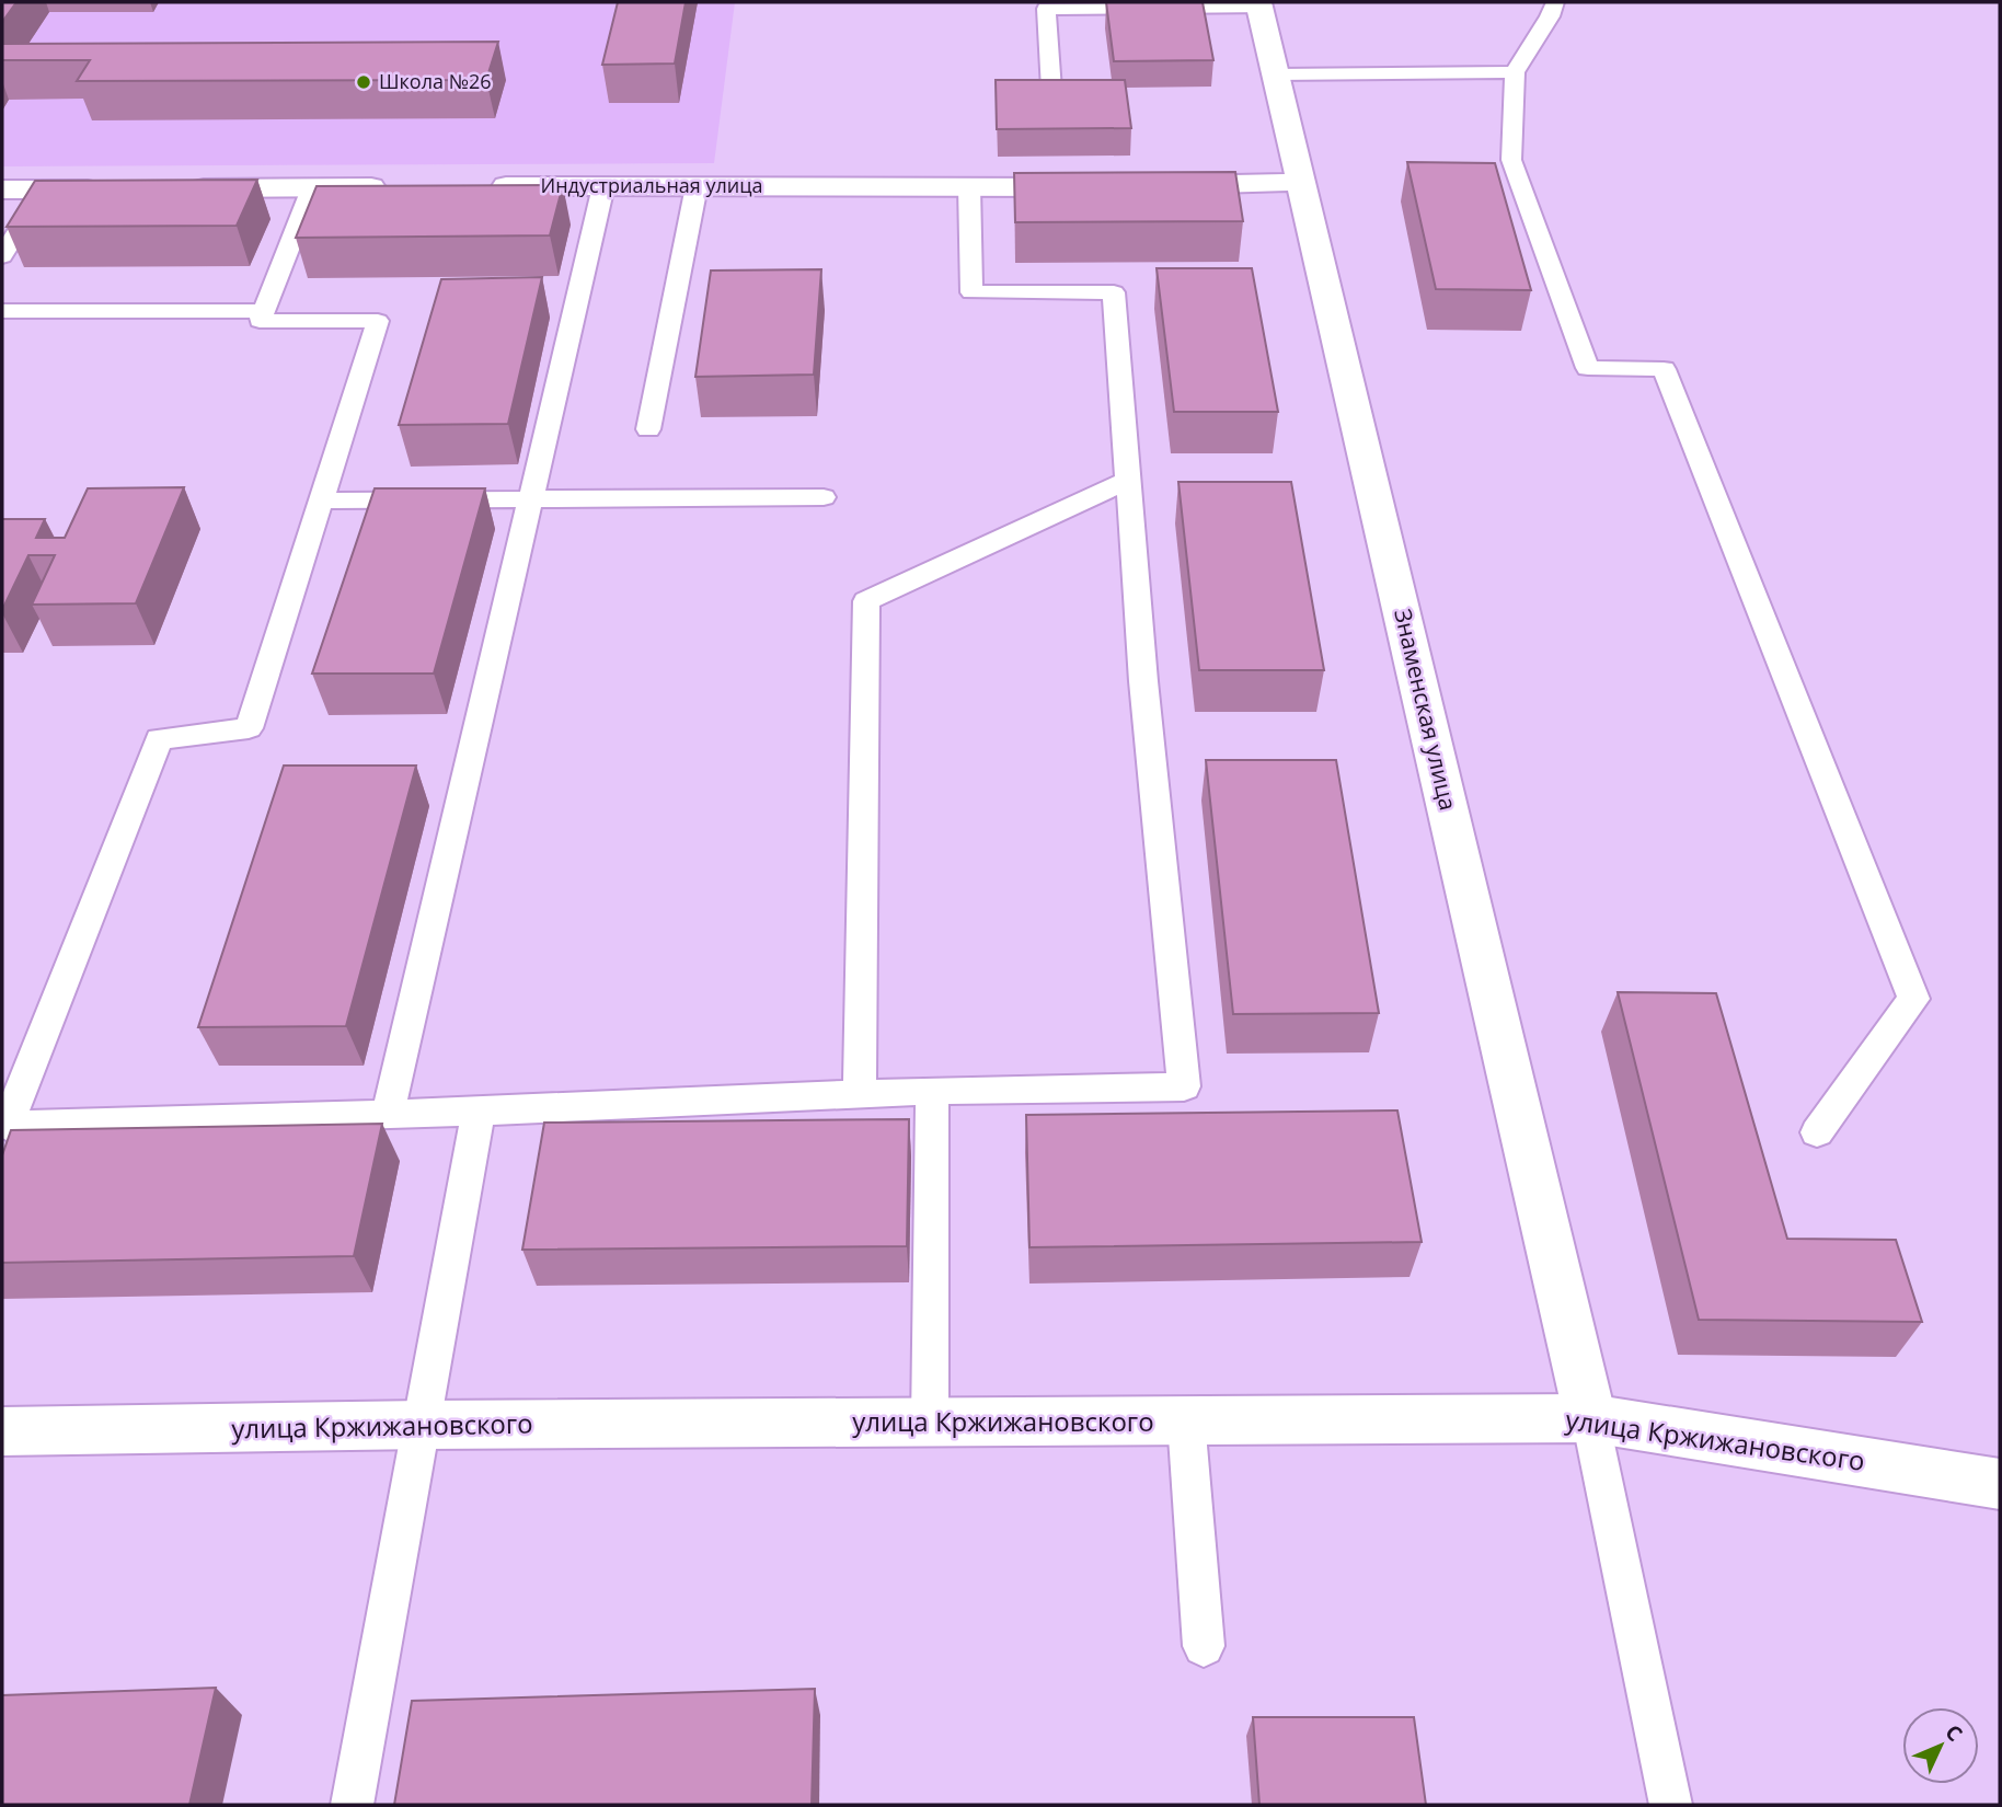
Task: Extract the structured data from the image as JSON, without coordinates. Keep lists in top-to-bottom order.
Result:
{
  "streets": {
    "street": ["Индустриальная улица", "Знаменская улица", "улица Кржижановского"]
  },
  "crossings": [
    ["Знаменская улица", "улица Кржижановского"]
  ],
  "places": ["Школа №26"],
  "north": "top right"
}
